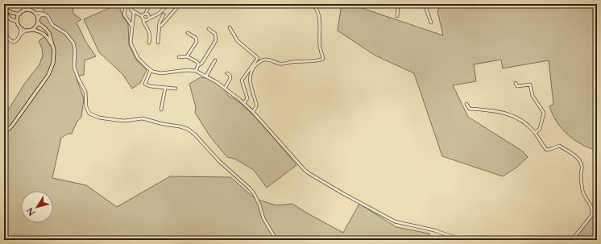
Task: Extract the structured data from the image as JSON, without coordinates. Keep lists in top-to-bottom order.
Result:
{
  "north": "bottom left"
}
